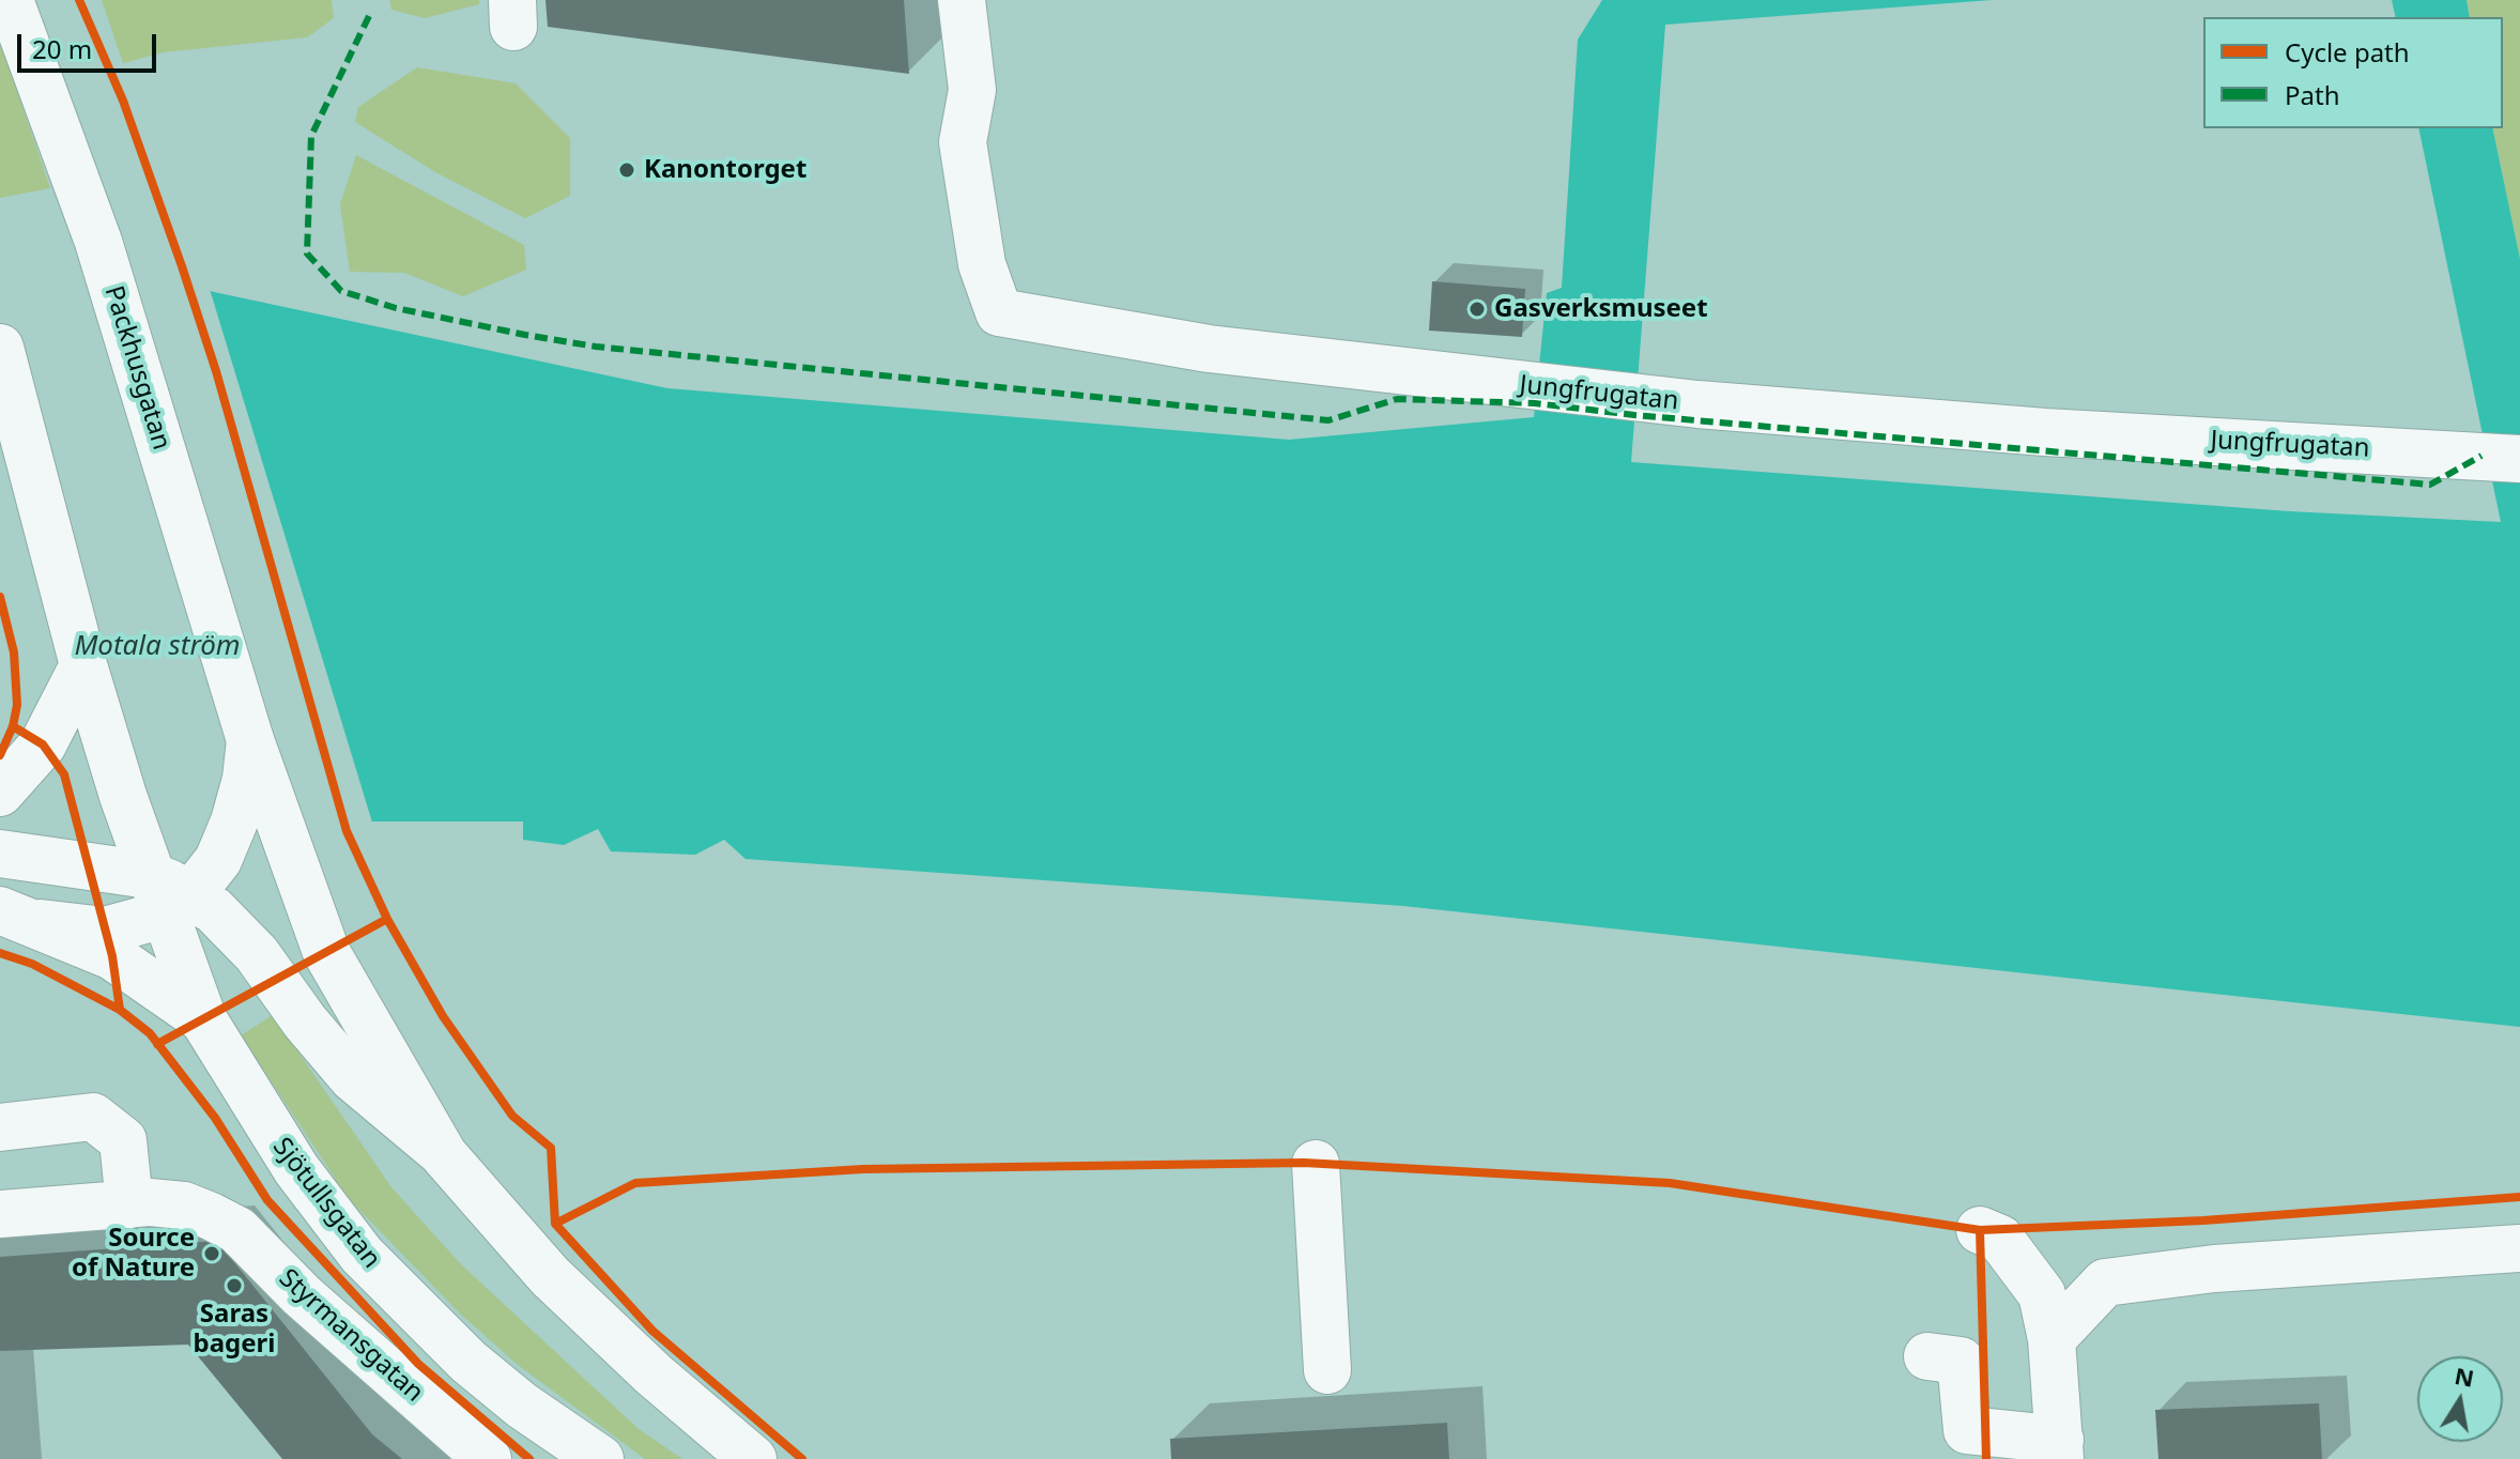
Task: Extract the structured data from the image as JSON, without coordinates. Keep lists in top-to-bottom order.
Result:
{
  "streets": {
    "street": [
      "Packhusgatan",
      "Jungfrugatan",
      "Sjötullsgatan",
      "Styrmansgatan"
    ]
  },
  "water": ["Motala ström"],
  "places": [
    "Kanontorget",
    "Gasverksmuseet",
    "Source of Nature",
    "Saras bageri"
  ],
  "legend": ["Cycle path", "Path"],
  "scale_bar": "20 m",
  "north": "top"
}
